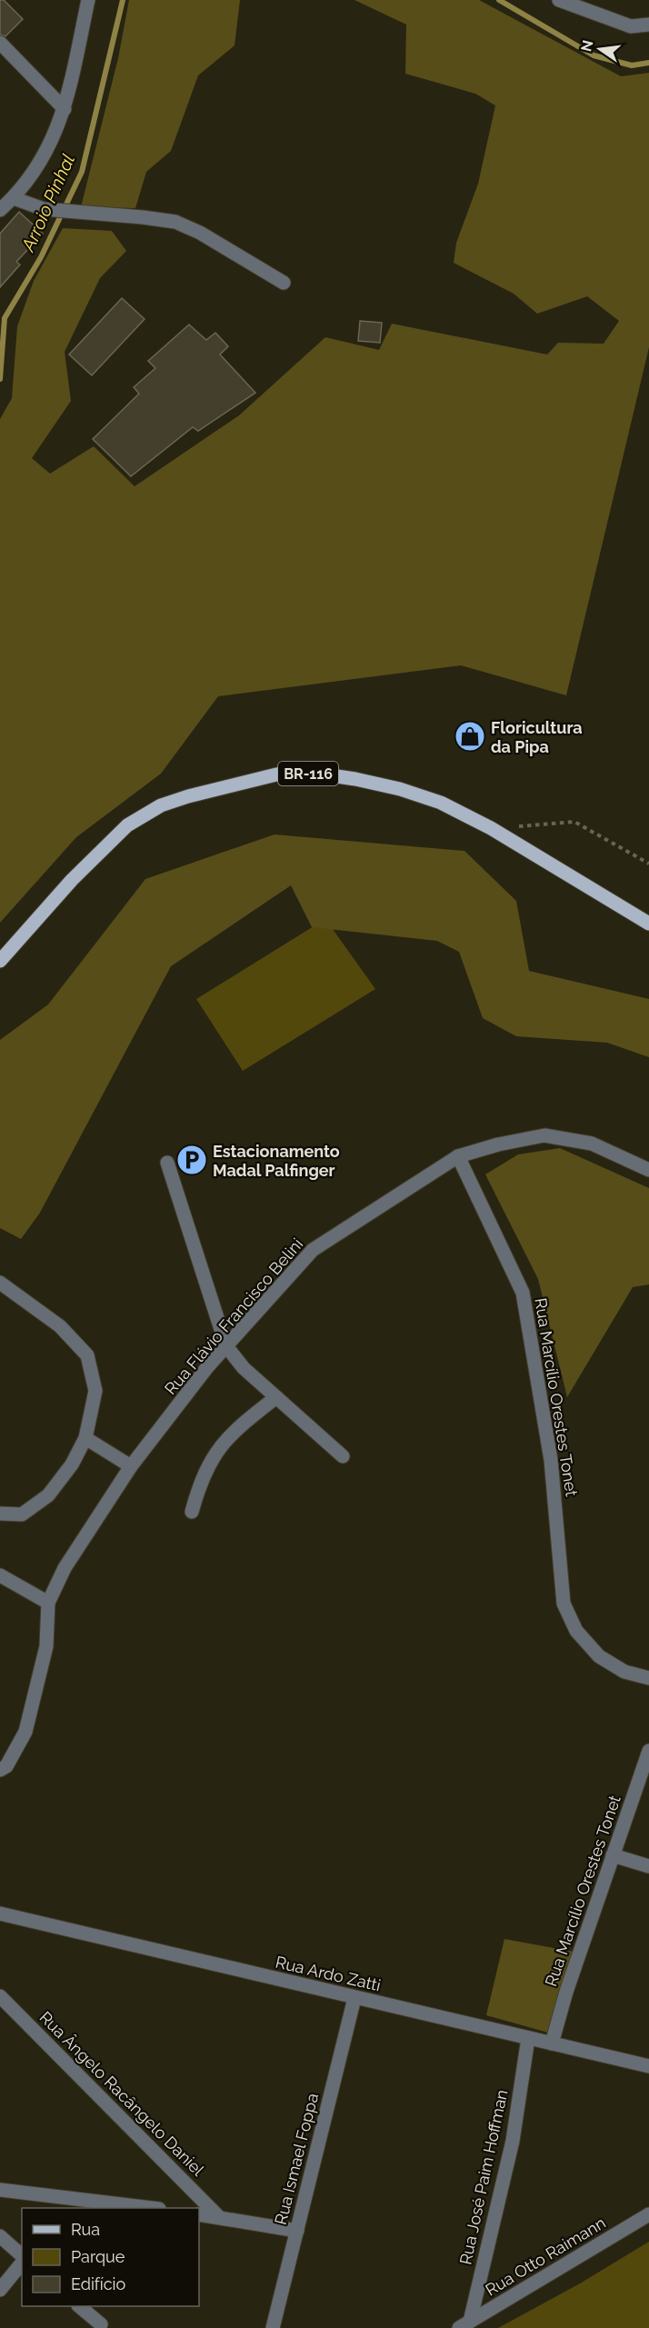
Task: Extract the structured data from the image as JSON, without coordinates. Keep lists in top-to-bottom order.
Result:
{
  "streets": {
    "main road": ["BR-116"],
    "street": [
      "Rua Flávio Francisco Belini",
      "Rua Marcílio Orestes Tonet",
      "Rua Ardo Zatti",
      "Rua Ângelo Racângelo Daniel",
      "Rua Ismael Foppa",
      "Rua José Paim Hoffman",
      "Rua Otto Raimann"
    ]
  },
  "crossings": [
    ["Rua Flávio Francisco Belini", "Rua Marcílio Orestes Tonet"],
    ["Rua Marcílio Orestes Tonet", "Rua Ardo Zatti"],
    ["Rua Ardo Zatti", "Rua Ismael Foppa"],
    ["Rua Ardo Zatti", "Rua José Paim Hoffman"],
    ["Rua José Paim Hoffman", "Rua Otto Raimann"]
  ],
  "water": ["Arroio Pinhal"],
  "places": {
    "shop": ["Floricultura da Pipa"],
    "parking": ["Estacionamento Madal Palfinger"]
  },
  "legend": ["Rua", "Parque", "Edifício"],
  "north": "left"
}
